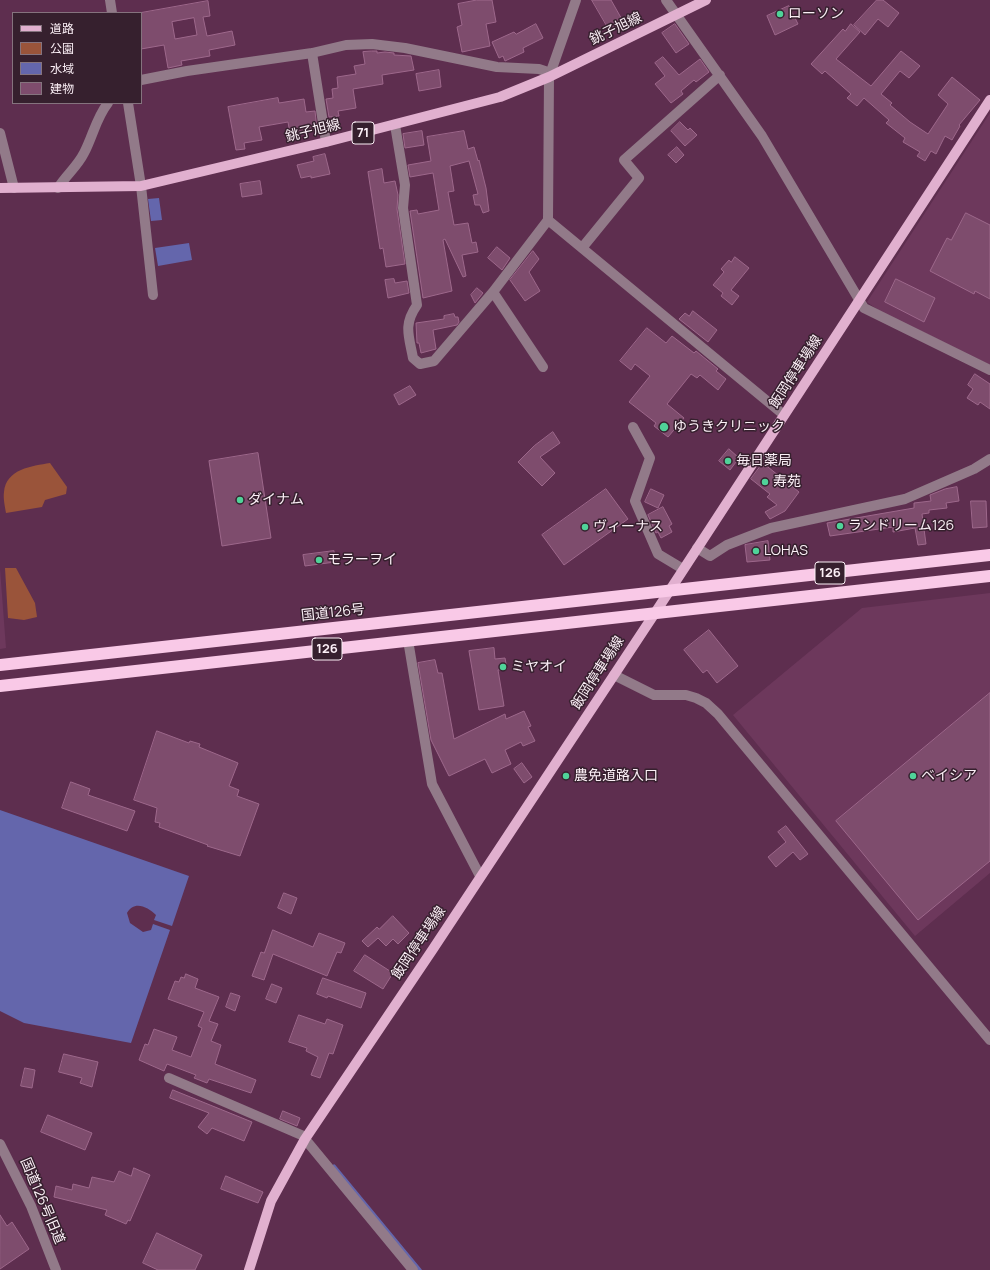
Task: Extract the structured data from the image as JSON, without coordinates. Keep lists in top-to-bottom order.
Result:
{
  "streets": {
    "highway": ["126", "国道126号"],
    "main road": ["銚子旭線", "71", "飯岡停車場線"],
    "street": ["国道126号旧道"]
  },
  "crossings": [
    ["飯岡停車場線", "126"],
    ["飯岡停車場線", "国道126号"],
    ["126", "国道126号"]
  ],
  "places": [
    "ローソン",
    "ゆうきクリニック",
    "毎日薬局",
    "寿苑",
    "ダイナム",
    "ランドリーム126",
    "ヴィーナス",
    "LOHAS",
    "モラーヲイ",
    "ミヤオイ",
    "農免道路入口",
    "ベイシア"
  ],
  "legend": [
    "道路",
    "公園",
    "水域",
    "建物"
  ]
}
